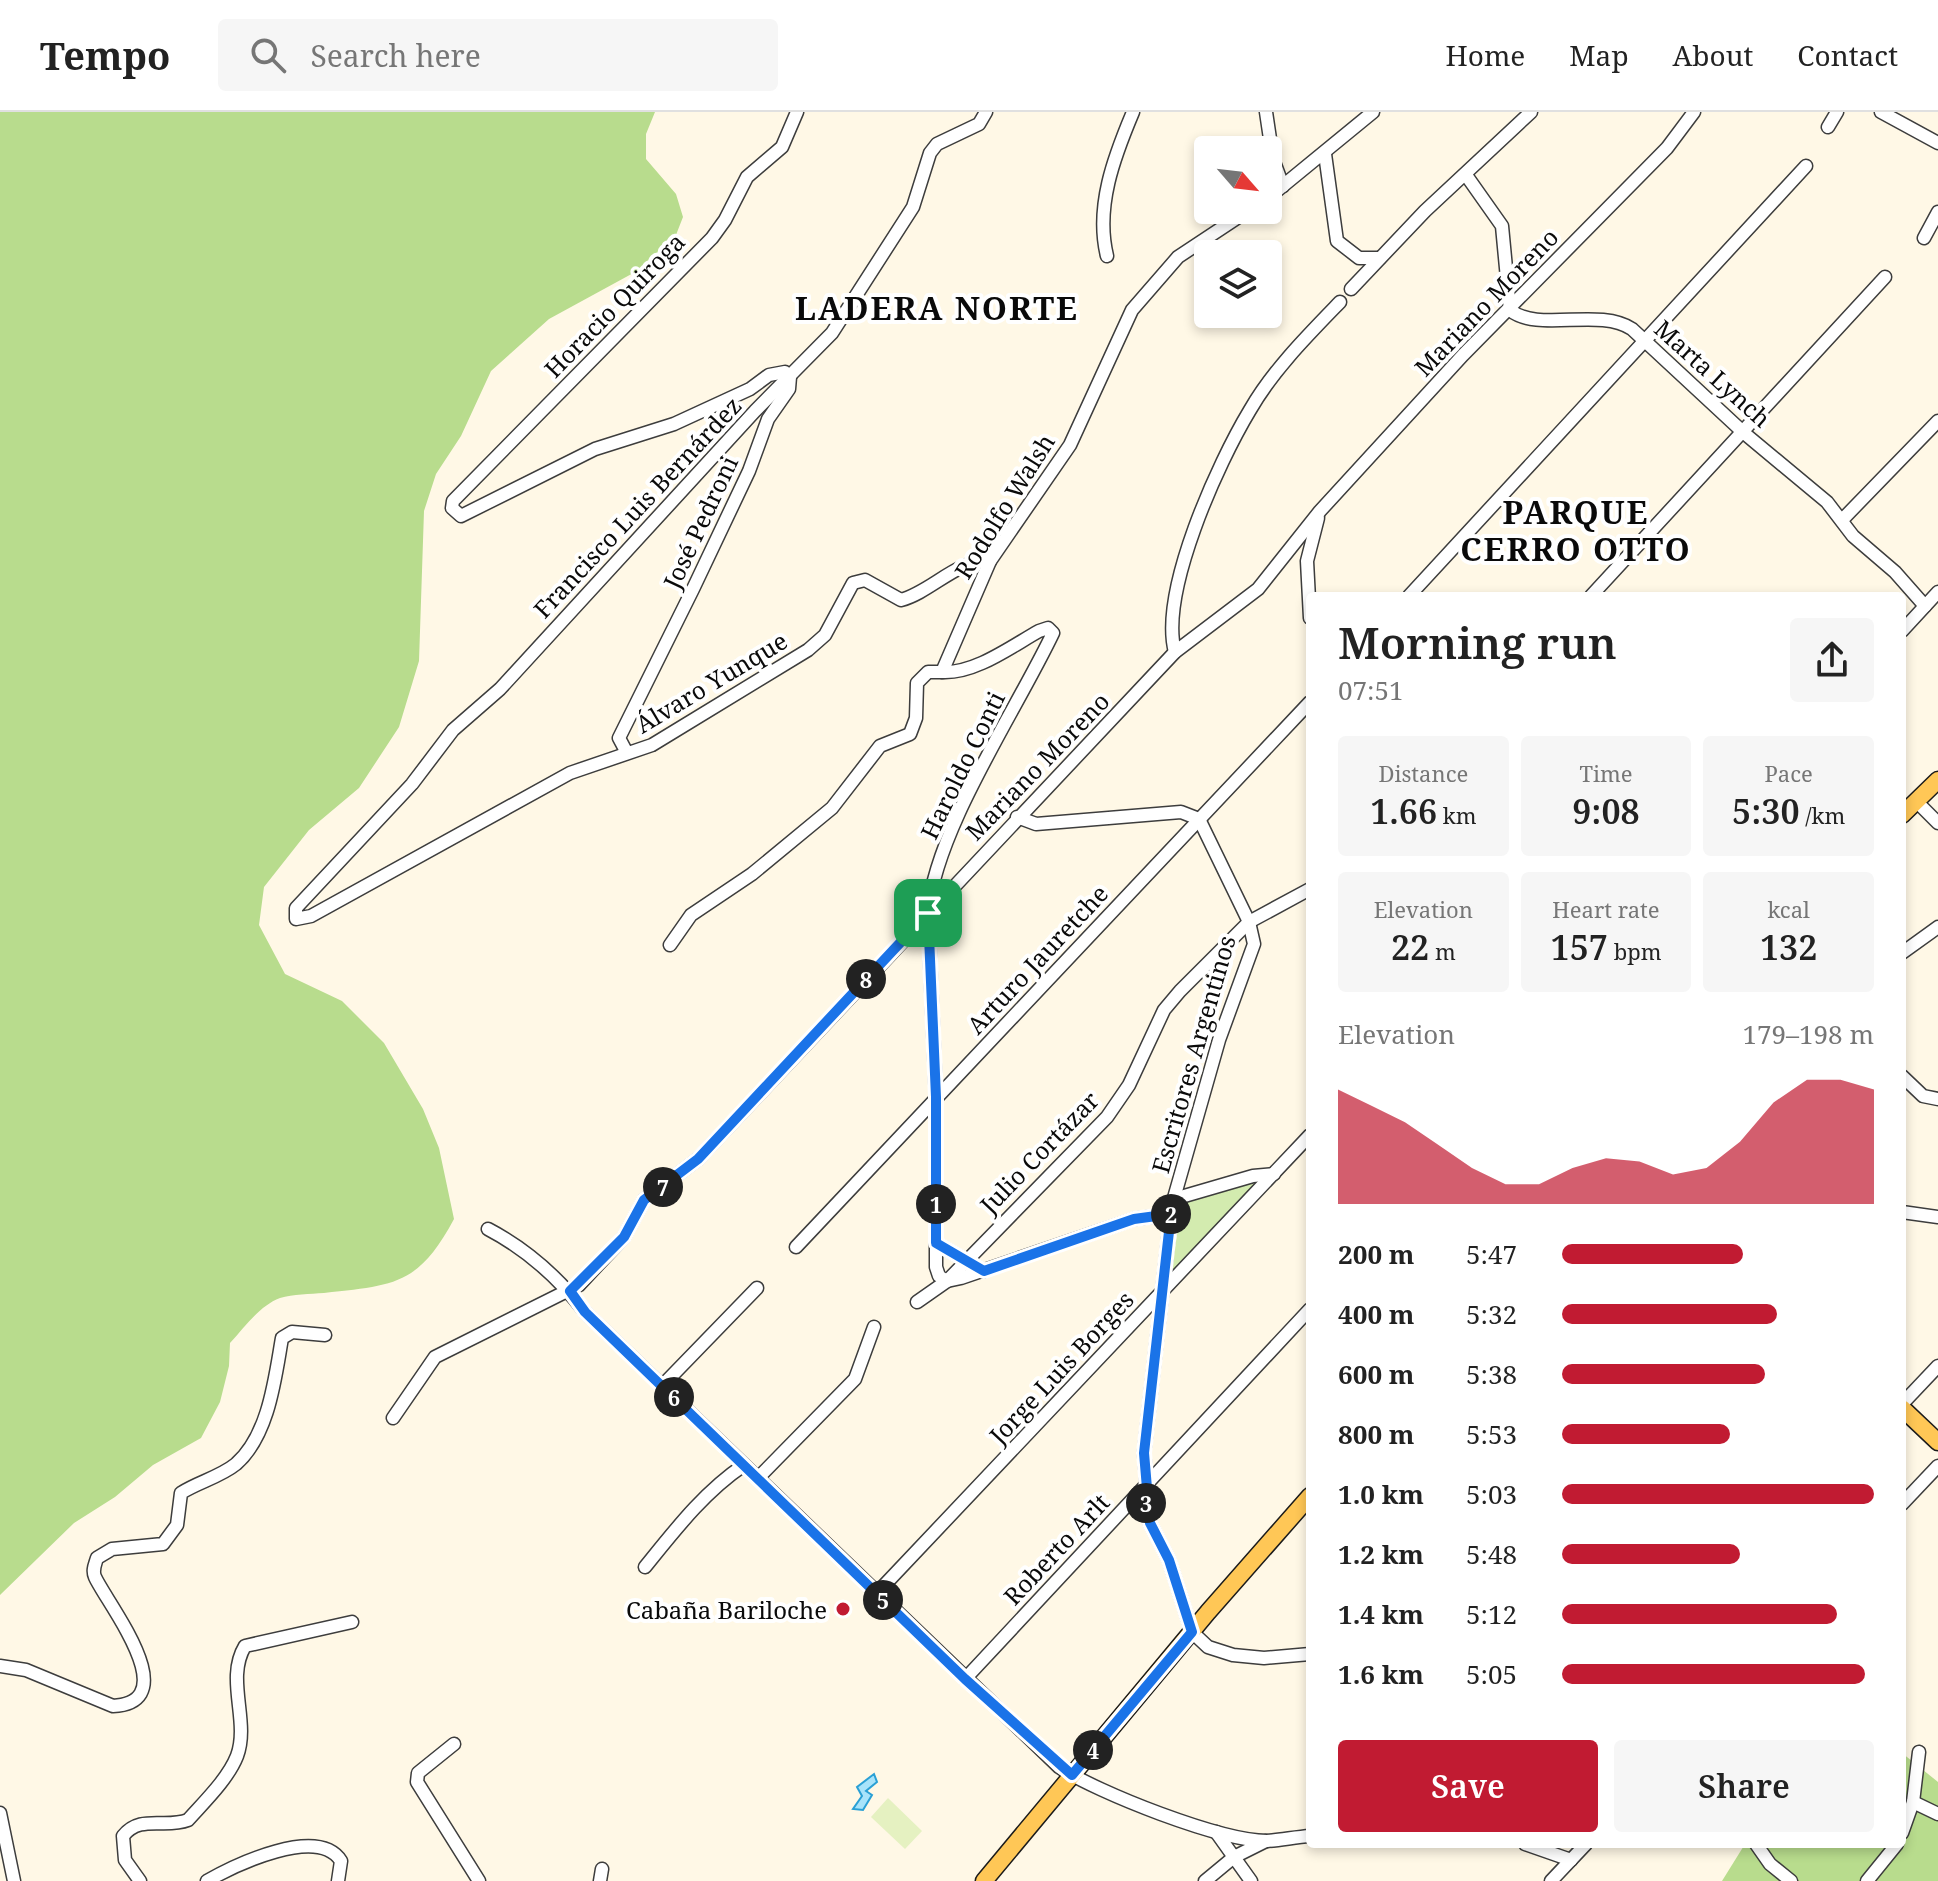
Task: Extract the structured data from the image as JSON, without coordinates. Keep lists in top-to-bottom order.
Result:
{
  "streets": {
    "street": [
      "Mariano Moreno",
      "Horacio Quiroga",
      "Marta Lynch",
      "Rodolfo Walsh",
      "Francisco Luis Bernárdez",
      "José Pedroni",
      "Álvaro Yunque",
      "Haroldo Conti",
      "Arturo Jauretche",
      "Escritores Argentinos",
      "Julio Cortázar",
      "Jorge Luis Borges",
      "Roberto Arlt"
    ]
  },
  "crossings": [
    ["Mariano Moreno", "Marta Lynch"],
    ["Mariano Moreno", "Haroldo Conti"],
    ["Horacio Quiroga", "Francisco Luis Bernárdez"],
    ["Horacio Quiroga", "José Pedroni"],
    ["Rodolfo Walsh", "Álvaro Yunque"],
    ["Rodolfo Walsh", "Haroldo Conti"],
    ["Francisco Luis Bernárdez", "José Pedroni"],
    ["Francisco Luis Bernárdez", "Álvaro Yunque"],
    ["José Pedroni", "Álvaro Yunque"],
    ["Haroldo Conti", "Arturo Jauretche"],
    ["Haroldo Conti", "Julio Cortázar"],
    ["Arturo Jauretche", "Escritores Argentinos"],
    ["Escritores Argentinos", "Julio Cortázar"],
    ["Escritores Argentinos", "Jorge Luis Borges"],
    ["Escritores Argentinos", "Roberto Arlt"]
  ],
  "districts": ["LADERA NORTE", "PARQUE CERRO OTTO"],
  "places": ["Cabaña Bariloche"],
  "north": "bottom right",
  "page": {
    "header": "Tempo",
    "search": "Search here",
    "nav": [
      "Home",
      "Map",
      "About",
      "Contact"
    ],
    "heading": ["Morning run", "07:51"],
    "stats": [
      ["Distance", "1.66 km"],
      ["Time", "9:08"],
      ["Pace", "5:30 /km"],
      ["Elevation", "22 m"],
      ["Heart rate", "157 bpm"],
      ["kcal", "132"]
    ],
    "pins": [
      "8",
      "7",
      "1",
      "2",
      "6",
      "3",
      "5",
      "4"
    ],
    "chart": ["Elevation", "179–198 m"],
    "list": [
      {
        "name": "200 m",
        "note": "5:47"
      },
      {
        "name": "400 m",
        "note": "5:32"
      },
      {
        "name": "600 m",
        "note": "5:38"
      },
      {
        "name": "800 m",
        "note": "5:53"
      },
      {
        "name": "1.0 km",
        "note": "5:03"
      },
      {
        "name": "1.2 km",
        "note": "5:48"
      },
      {
        "name": "1.4 km",
        "note": "5:12"
      },
      {
        "name": "1.6 km",
        "note": "5:05"
      }
    ],
    "buttons": ["Save", "Share"]
  }
}
